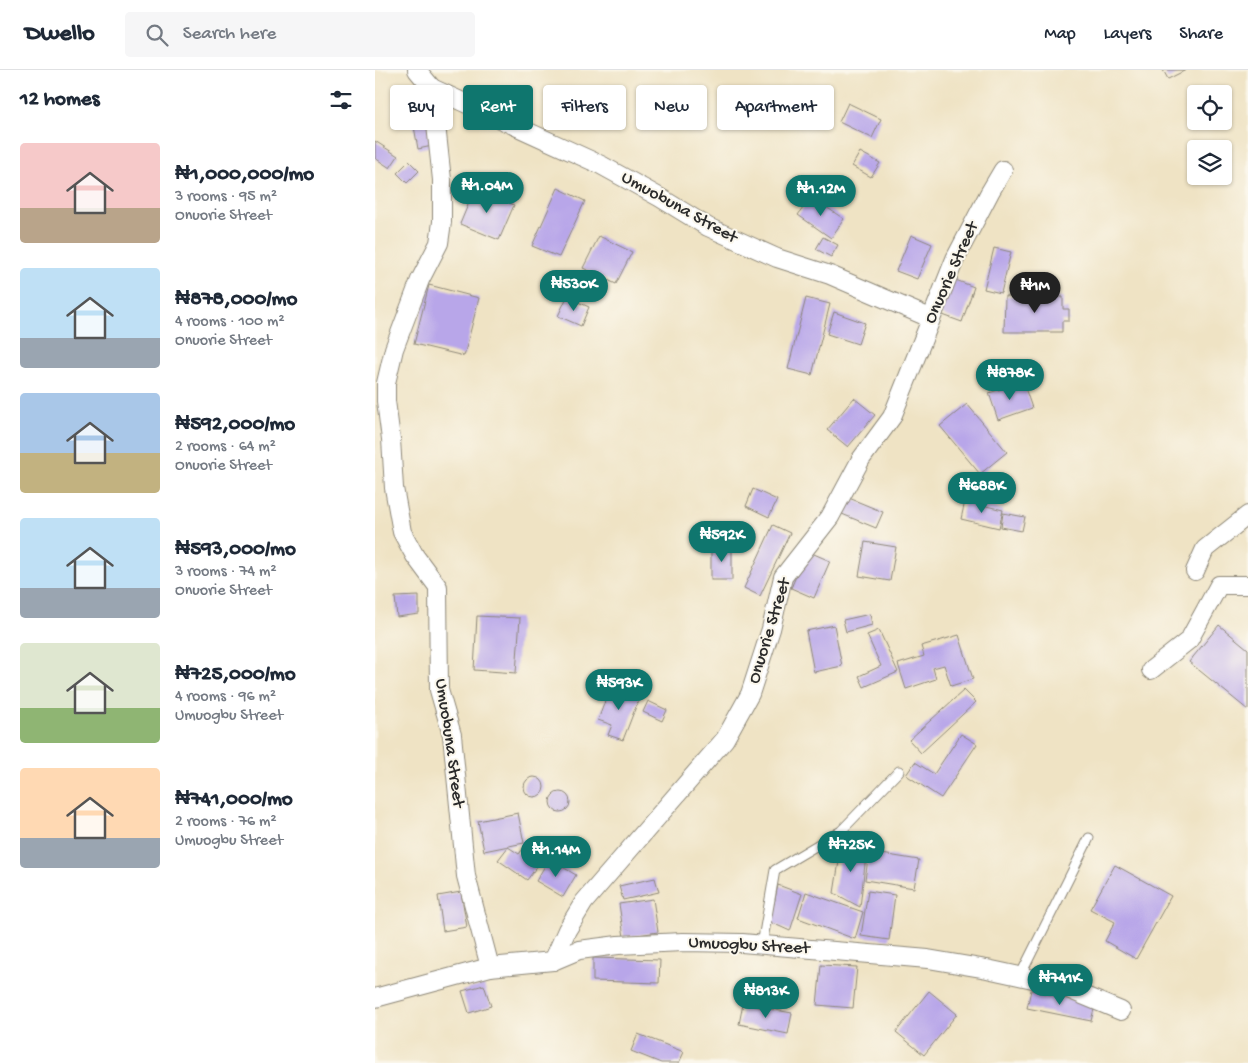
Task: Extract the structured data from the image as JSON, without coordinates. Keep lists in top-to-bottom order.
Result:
{
  "streets": {
    "street": ["Umuobuna Street", "Onuorie Street", "Umuogbu Street"]
  },
  "crossings": [
    ["Umuobuna Street", "Onuorie Street"],
    ["Umuobuna Street", "Umuogbu Street"],
    ["Onuorie Street", "Umuogbu Street"]
  ],
  "page": {
    "header": "Dwello",
    "search": "Search here",
    "nav": ["Map", "Layers", "Share"],
    "heading": "12 homes",
    "chip": [
      "Buy",
      "Rent",
      "Filters",
      "New",
      "Apartment"
    ],
    "list": [
      {
        "name": "₦1,000,000/mo",
        "note": "3 rooms · 95 m² · Onuorie Street"
      },
      {
        "name": "₦878,000/mo",
        "note": "4 rooms · 100 m² · Onuorie Street"
      },
      {
        "name": "₦592,000/mo",
        "note": "2 rooms · 64 m² · Onuorie Street"
      },
      {
        "name": "₦593,000/mo",
        "note": "3 rooms · 74 m² · Onuorie Street"
      },
      {
        "name": "₦725,000/mo",
        "note": "4 rooms · 96 m² · Umuogbu Street"
      },
      {
        "name": "₦741,000/mo",
        "note": "2 rooms · 76 m² · Umuogbu Street"
      }
    ],
    "price": [
      "₦1.04M",
      "₦1.12M",
      "₦530K",
      "₦1M",
      "₦878K",
      "₦688K",
      "₦592K",
      "₦593K",
      "₦725K",
      "₦1.14M",
      "₦741K",
      "₦813K"
    ]
  }
}
